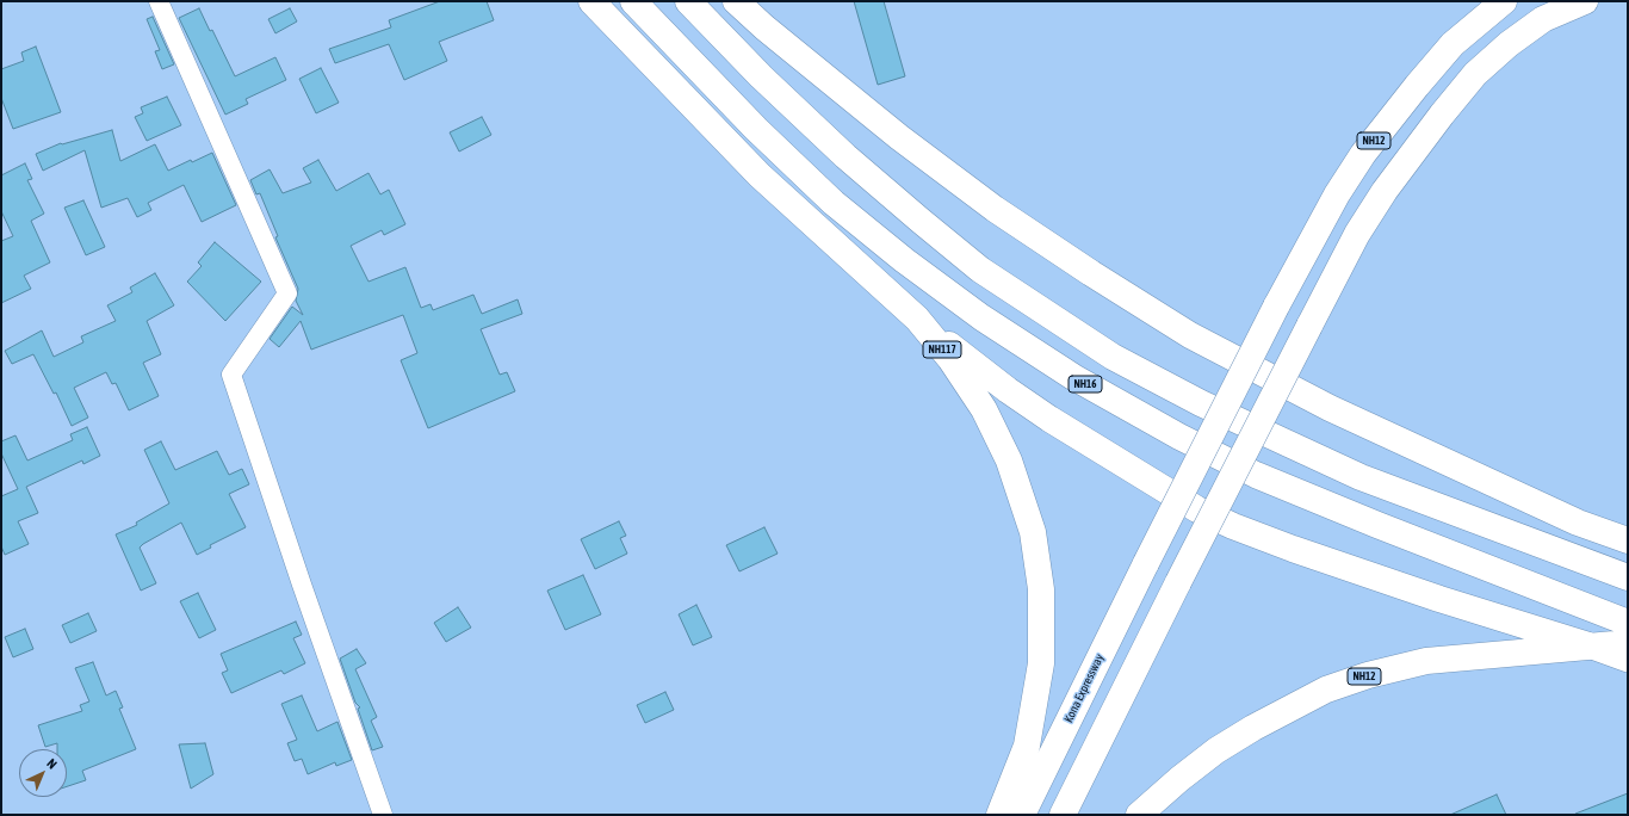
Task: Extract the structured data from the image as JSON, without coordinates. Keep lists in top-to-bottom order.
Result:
{
  "streets": {
    "highway": [
      "NH12",
      "NH117",
      "NH16",
      "Kona Expressway"
    ]
  },
  "north": "top right"
}
